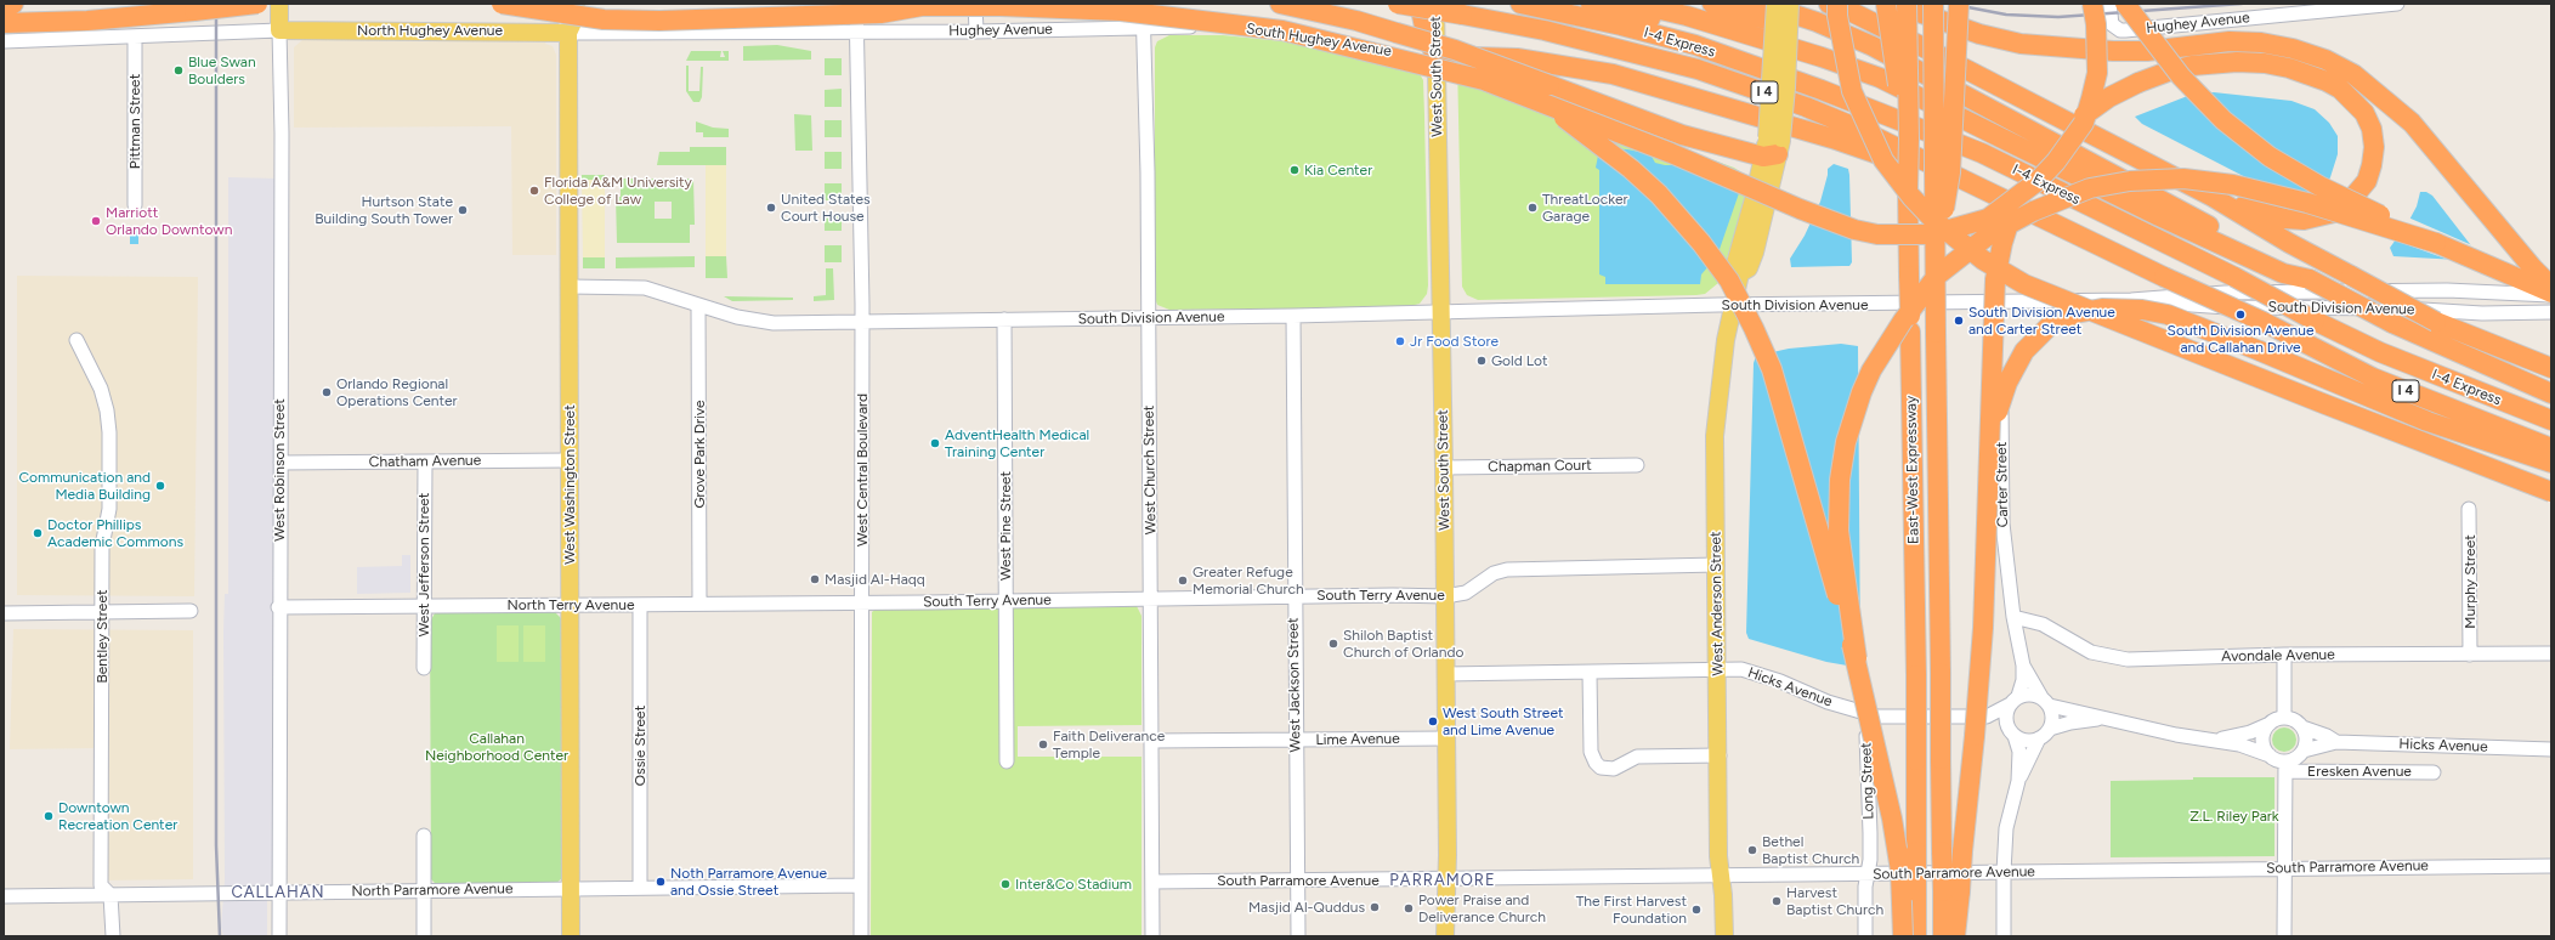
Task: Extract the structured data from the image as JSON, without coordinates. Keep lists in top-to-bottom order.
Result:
{
  "streets": {
    "highway": ["I-4 Express", "I 4", "East-West Expressway"],
    "main road": [
      "North Hughey Avenue",
      "West South Street",
      "West Robinson Street",
      "West Washington Street",
      "West Anderson Street"
    ],
    "street": [
      "Hughey Avenue",
      "South Hughey Avenue",
      "Pittman Street",
      "South Division Avenue",
      "Grove Park Drive",
      "Chatham Avenue",
      "Chapman Court",
      "West Central Boulevard",
      "West Church Street",
      "Carter Street",
      "West Pine Street",
      "West Jefferson Street",
      "Murphy Street",
      "South Terry Avenue",
      "North Terry Avenue",
      "Bentley Street",
      "Avondale Avenue",
      "West Jackson Street",
      "Hicks Avenue",
      "Lime Avenue",
      "Ossie Street",
      "Eresken Avenue",
      "Long Street",
      "South Parramore Avenue",
      "North Parramore Avenue"
    ]
  },
  "crossings": [
    ["Hughey Avenue", "North Hughey Avenue"],
    ["Hughey Avenue", "South Hughey Avenue"],
    ["Hughey Avenue", "West Central Boulevard"],
    ["Hughey Avenue", "West Church Street"],
    ["North Hughey Avenue", "Pittman Street"],
    ["North Hughey Avenue", "West Robinson Street"],
    ["North Hughey Avenue", "West Central Boulevard"],
    ["North Hughey Avenue", "West Washington Street"],
    ["South Hughey Avenue", "West South Street"],
    ["South Hughey Avenue", "West Church Street"],
    ["West South Street", "South Division Avenue"],
    ["West South Street", "Chapman Court"],
    ["West South Street", "South Terry Avenue"],
    ["West South Street", "Hicks Avenue"],
    ["West South Street", "Lime Avenue"],
    ["West South Street", "South Parramore Avenue"],
    ["South Division Avenue", "Grove Park Drive"],
    ["South Division Avenue", "West Central Boulevard"],
    ["South Division Avenue", "West Church Street"],
    ["South Division Avenue", "West Washington Street"],
    ["South Division Avenue", "Carter Street"],
    ["South Division Avenue", "West Pine Street"],
    ["South Division Avenue", "West Anderson Street"],
    ["South Division Avenue", "West Jackson Street"],
    ["Grove Park Drive", "North Terry Avenue"],
    ["Chatham Avenue", "West Robinson Street"],
    ["Chatham Avenue", "West Washington Street"],
    ["Chatham Avenue", "West Jefferson Street"],
    ["West Robinson Street", "North Terry Avenue"],
    ["West Robinson Street", "North Parramore Avenue"],
    ["West Central Boulevard", "South Terry Avenue"],
    ["West Central Boulevard", "North Terry Avenue"],
    ["West Central Boulevard", "North Parramore Avenue"],
    ["West Church Street", "South Terry Avenue"],
    ["West Church Street", "Lime Avenue"],
    ["West Church Street", "South Parramore Avenue"],
    ["West Washington Street", "North Terry Avenue"],
    ["West Washington Street", "North Parramore Avenue"],
    ["Carter Street", "Avondale Avenue"],
    ["Carter Street", "Hicks Avenue"],
    ["West Pine Street", "South Terry Avenue"],
    ["West Jefferson Street", "North Terry Avenue"],
    ["Murphy Street", "Avondale Avenue"],
    ["South Terry Avenue", "West Anderson Street"],
    ["South Terry Avenue", "North Terry Avenue"],
    ["South Terry Avenue", "West Jackson Street"],
    ["West Anderson Street", "Hicks Avenue"],
    ["West Anderson Street", "South Parramore Avenue"],
    ["North Terry Avenue", "Ossie Street"],
    ["Bentley Street", "North Parramore Avenue"],
    ["West Jackson Street", "Lime Avenue"],
    ["West Jackson Street", "South Parramore Avenue"],
    ["Hicks Avenue", "Eresken Avenue"],
    ["Hicks Avenue", "Long Street"],
    ["Ossie Street", "North Parramore Avenue"],
    ["Long Street", "South Parramore Avenue"]
  ],
  "districts": ["PARRAMORE", "CALLAHAN"],
  "parks": ["Callahan Neighborhood Center", "Z.L. Riley Park"],
  "places": [
    "Blue Swan Boulders",
    "Kia Center",
    "Florida A&M University College of Law",
    "United States Court House",
    "ThreatLocker Garage",
    "Hurtson State Building South Tower",
    "Marriott Orlando Downtown",
    "South Division Avenue and Callahan Drive",
    "South Division Avenue and Carter Street",
    "Jr Food Store",
    "Gold Lot",
    "Orlando Regional Operations Center",
    "AdventHealth Medical Training Center",
    "Communication and Media Building",
    "Doctor Phillips Academic Commons",
    "Masjid Al-Haqq",
    "Greater Refuge Memorial Church",
    "Shiloh Baptist Church of Orlando",
    "West South Street and Lime Avenue",
    "Faith Deliverance Temple",
    "Downtown Recreation Center",
    "Bethel Baptist Church",
    "Noth Parramore Avenue and Ossie Street",
    "Inter&Co Stadium",
    "Harvest Baptist Church",
    "Masjid Al-Quddus",
    "Power Praise and Deliverance Church",
    "The First Harvest Foundation"
  ]
}
